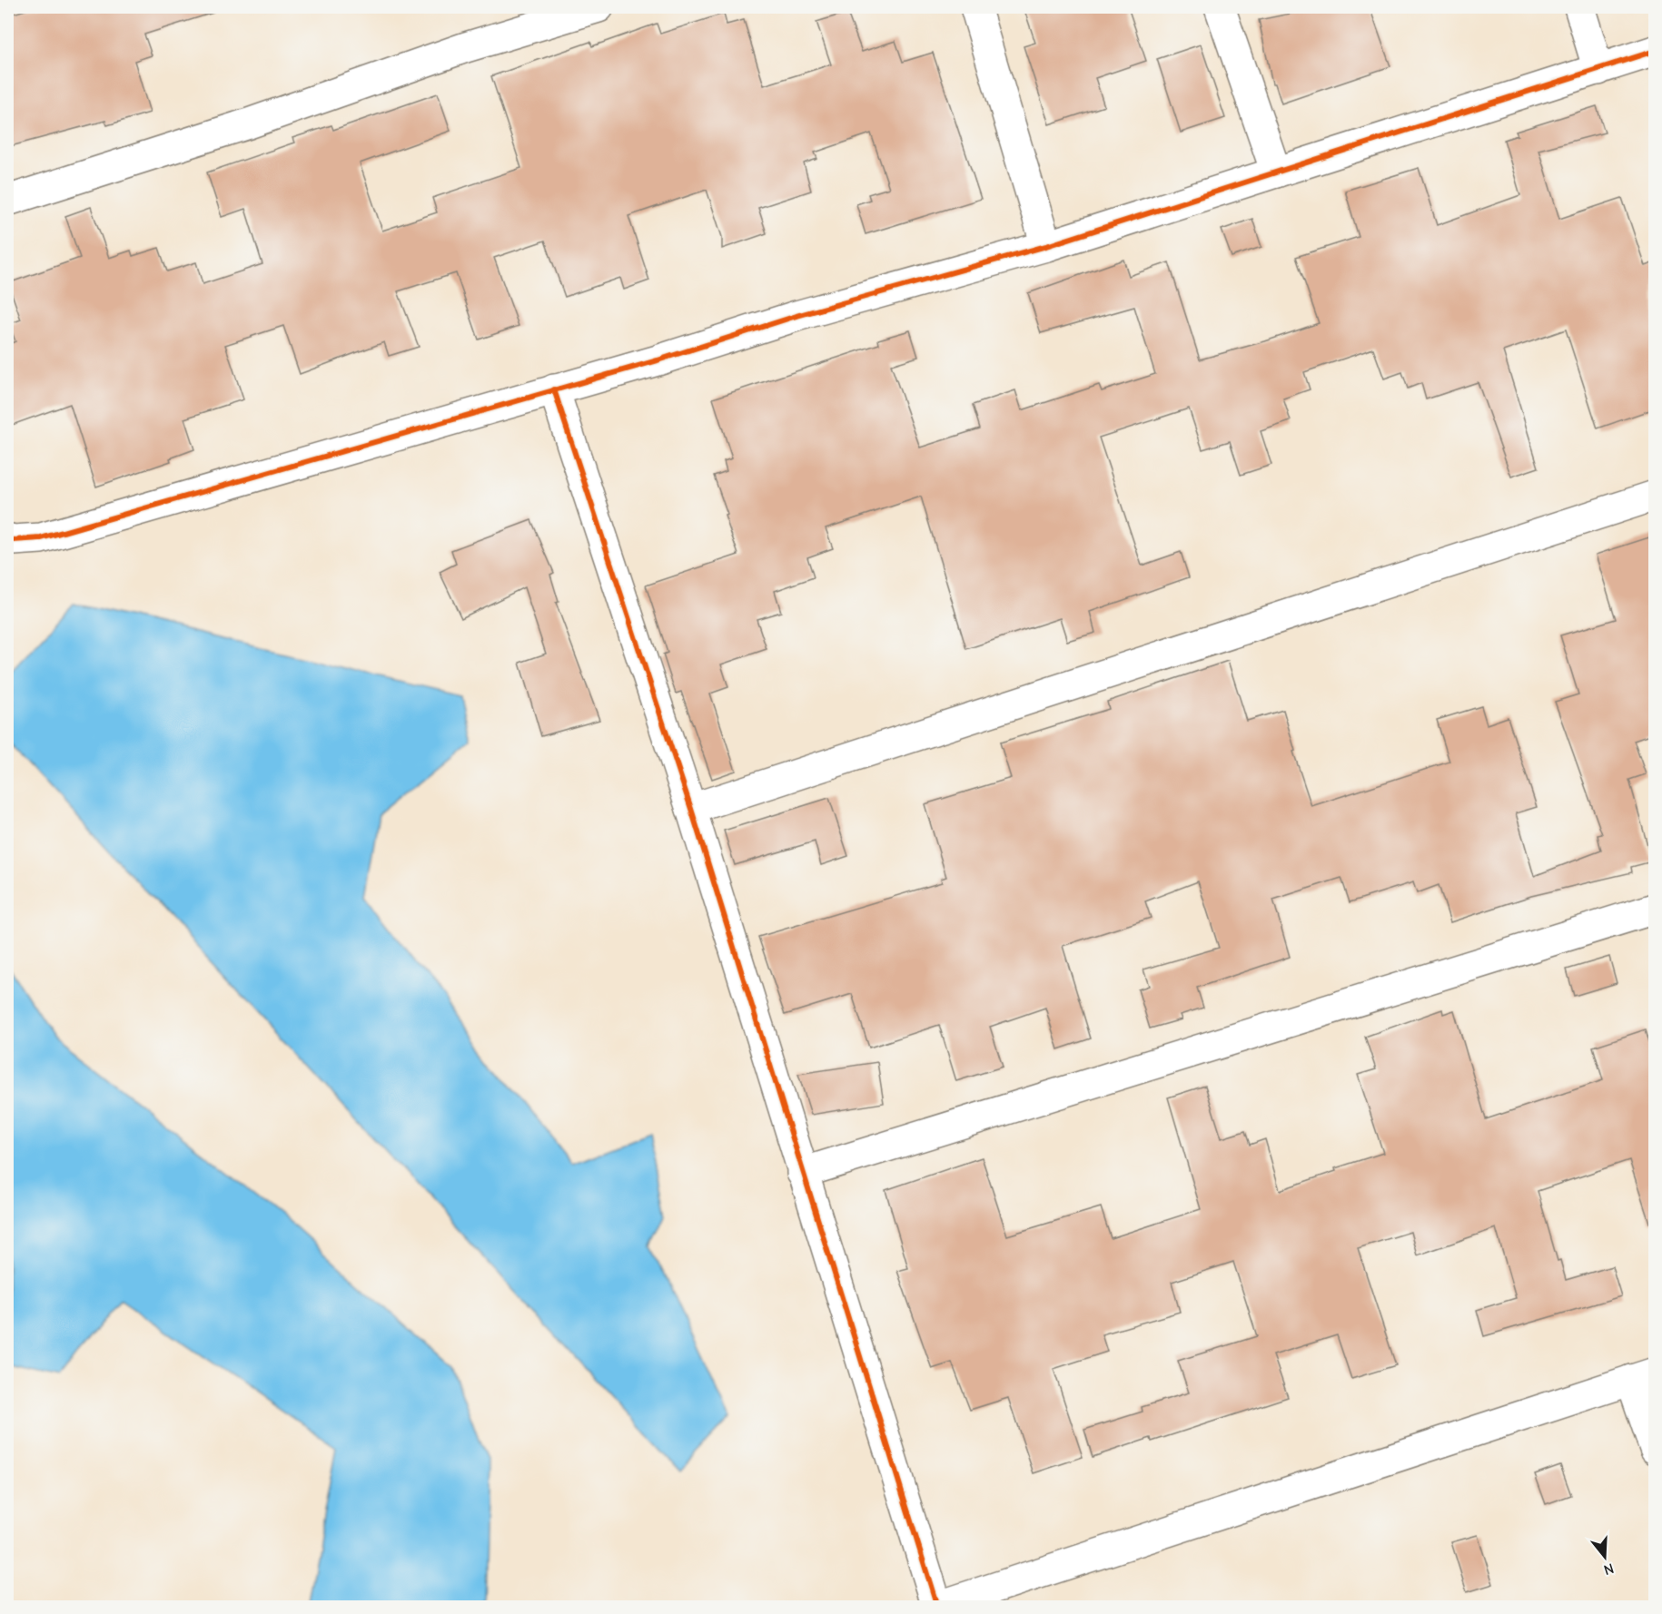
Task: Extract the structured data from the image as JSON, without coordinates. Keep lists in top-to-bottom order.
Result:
{
  "north": "bottom"
}
